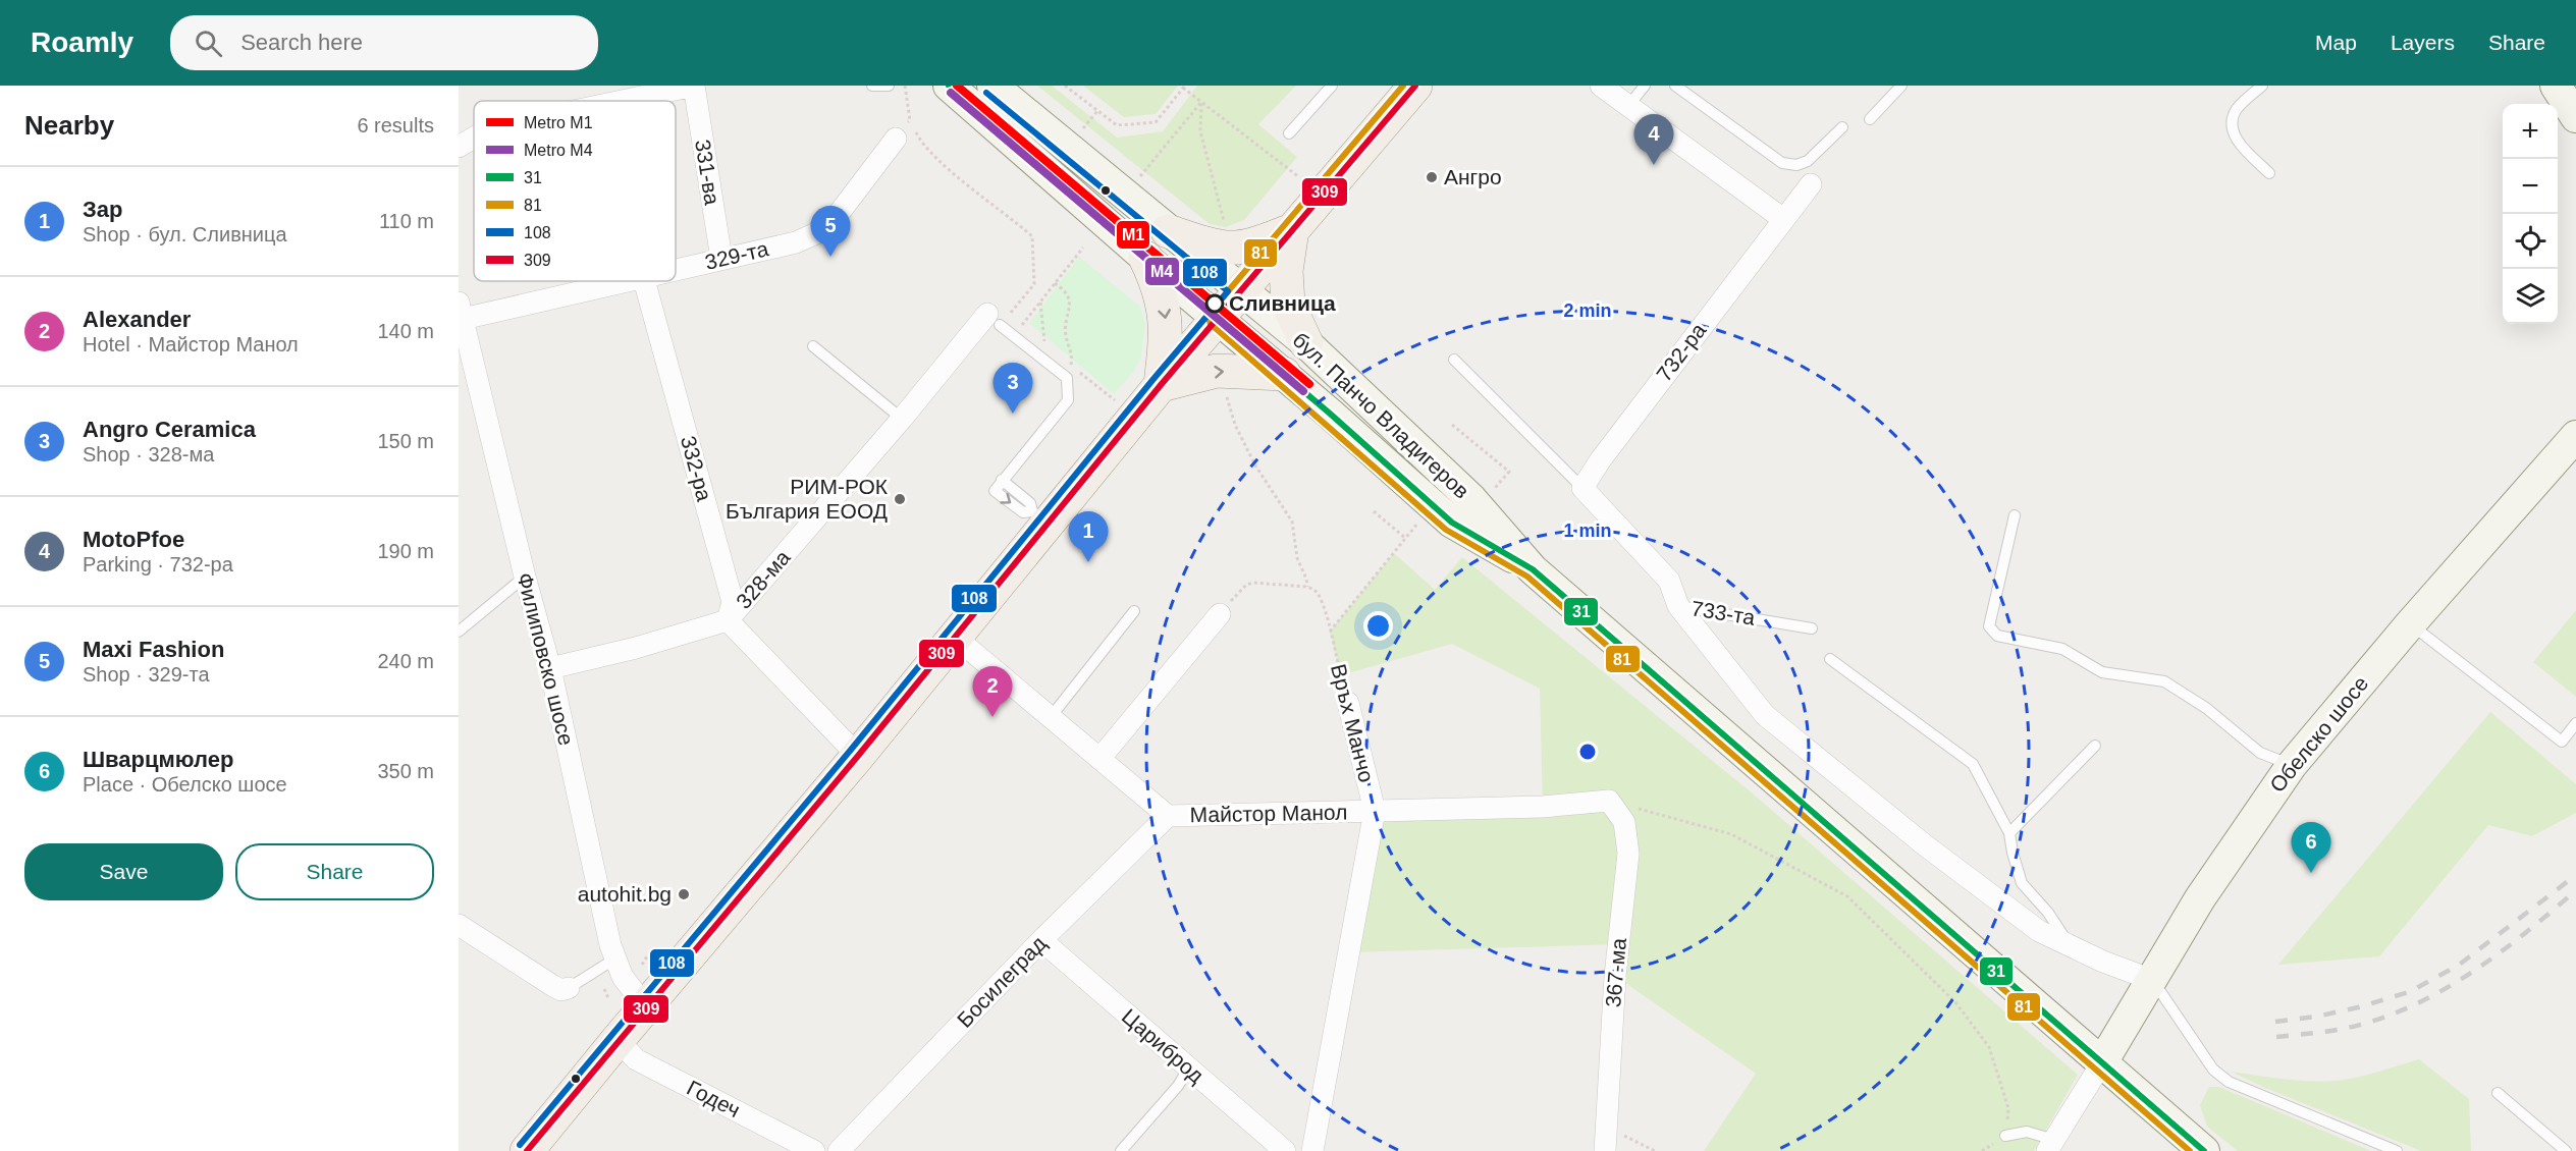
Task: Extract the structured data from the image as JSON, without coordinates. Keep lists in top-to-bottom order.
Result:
{
  "streets": {
    "street": [
      "331-ва",
      "329-та",
      "732-ра",
      "бул. Панчо Владигеров",
      "332-ра",
      "328-ма",
      "733-та",
      "Филиповско шосе",
      "Връх Манчо",
      "Обелско шосе",
      "Майстор Манол",
      "367-ма",
      "Босилеград",
      "Цариброд",
      "Годеч"
    ]
  },
  "crossings": [
    ["331-ва", "329-та"],
    ["329-та", "Филиповско шосе"],
    ["732-ра", "733-та"],
    ["бул. Панчо Владигеров", "Обелско шосе"],
    ["332-ра", "328-ма"],
    ["328-ма", "Филиповско шосе"],
    ["Връх Манчо", "Майстор Манол"],
    ["Майстор Манол", "367-ма"],
    ["Майстор Манол", "Босилеград"],
    ["Босилеград", "Цариброд"]
  ],
  "places": [
    "Ангро",
    "Сливница",
    "РИМ-РОК България ЕООД",
    "autohit.bg"
  ],
  "lines": [
    "metro line M1",
    "transit line 31",
    "transit line 81",
    "transit line 309",
    "metro line M4",
    "transit line 108"
  ],
  "legend": [
    "Metro M1",
    "Metro M4",
    "31",
    "81",
    "108",
    "309"
  ],
  "page": {
    "header": "Roamly",
    "search": "Search here",
    "nav": ["Map", "Layers", "Share"],
    "heading": ["Nearby", "6 results"],
    "map_buttons": ["+", "−"],
    "pins": [
      "4",
      "5",
      "3",
      "1",
      "2",
      "6"
    ],
    "list": [
      {
        "mark": "1",
        "name": "Зар",
        "note": "Shop · бул. Сливница",
        "value": "110 m"
      },
      {
        "mark": "2",
        "name": "Alexander",
        "note": "Hotel · Майстор Манол",
        "value": "140 m"
      },
      {
        "mark": "3",
        "name": "Angro Ceramica",
        "note": "Shop · 328-ма",
        "value": "150 m"
      },
      {
        "mark": "4",
        "name": "MotoPfoe",
        "note": "Parking · 732-ра",
        "value": "190 m"
      },
      {
        "mark": "5",
        "name": "Maxi Fashion",
        "note": "Shop · 329-та",
        "value": "240 m"
      },
      {
        "mark": "6",
        "name": "Шварцмюлер",
        "note": "Place · Обелско шосе",
        "value": "350 m"
      }
    ],
    "buttons": ["Save", "Share"]
  },
  "rings": ["2 min", "1 min"]
}
